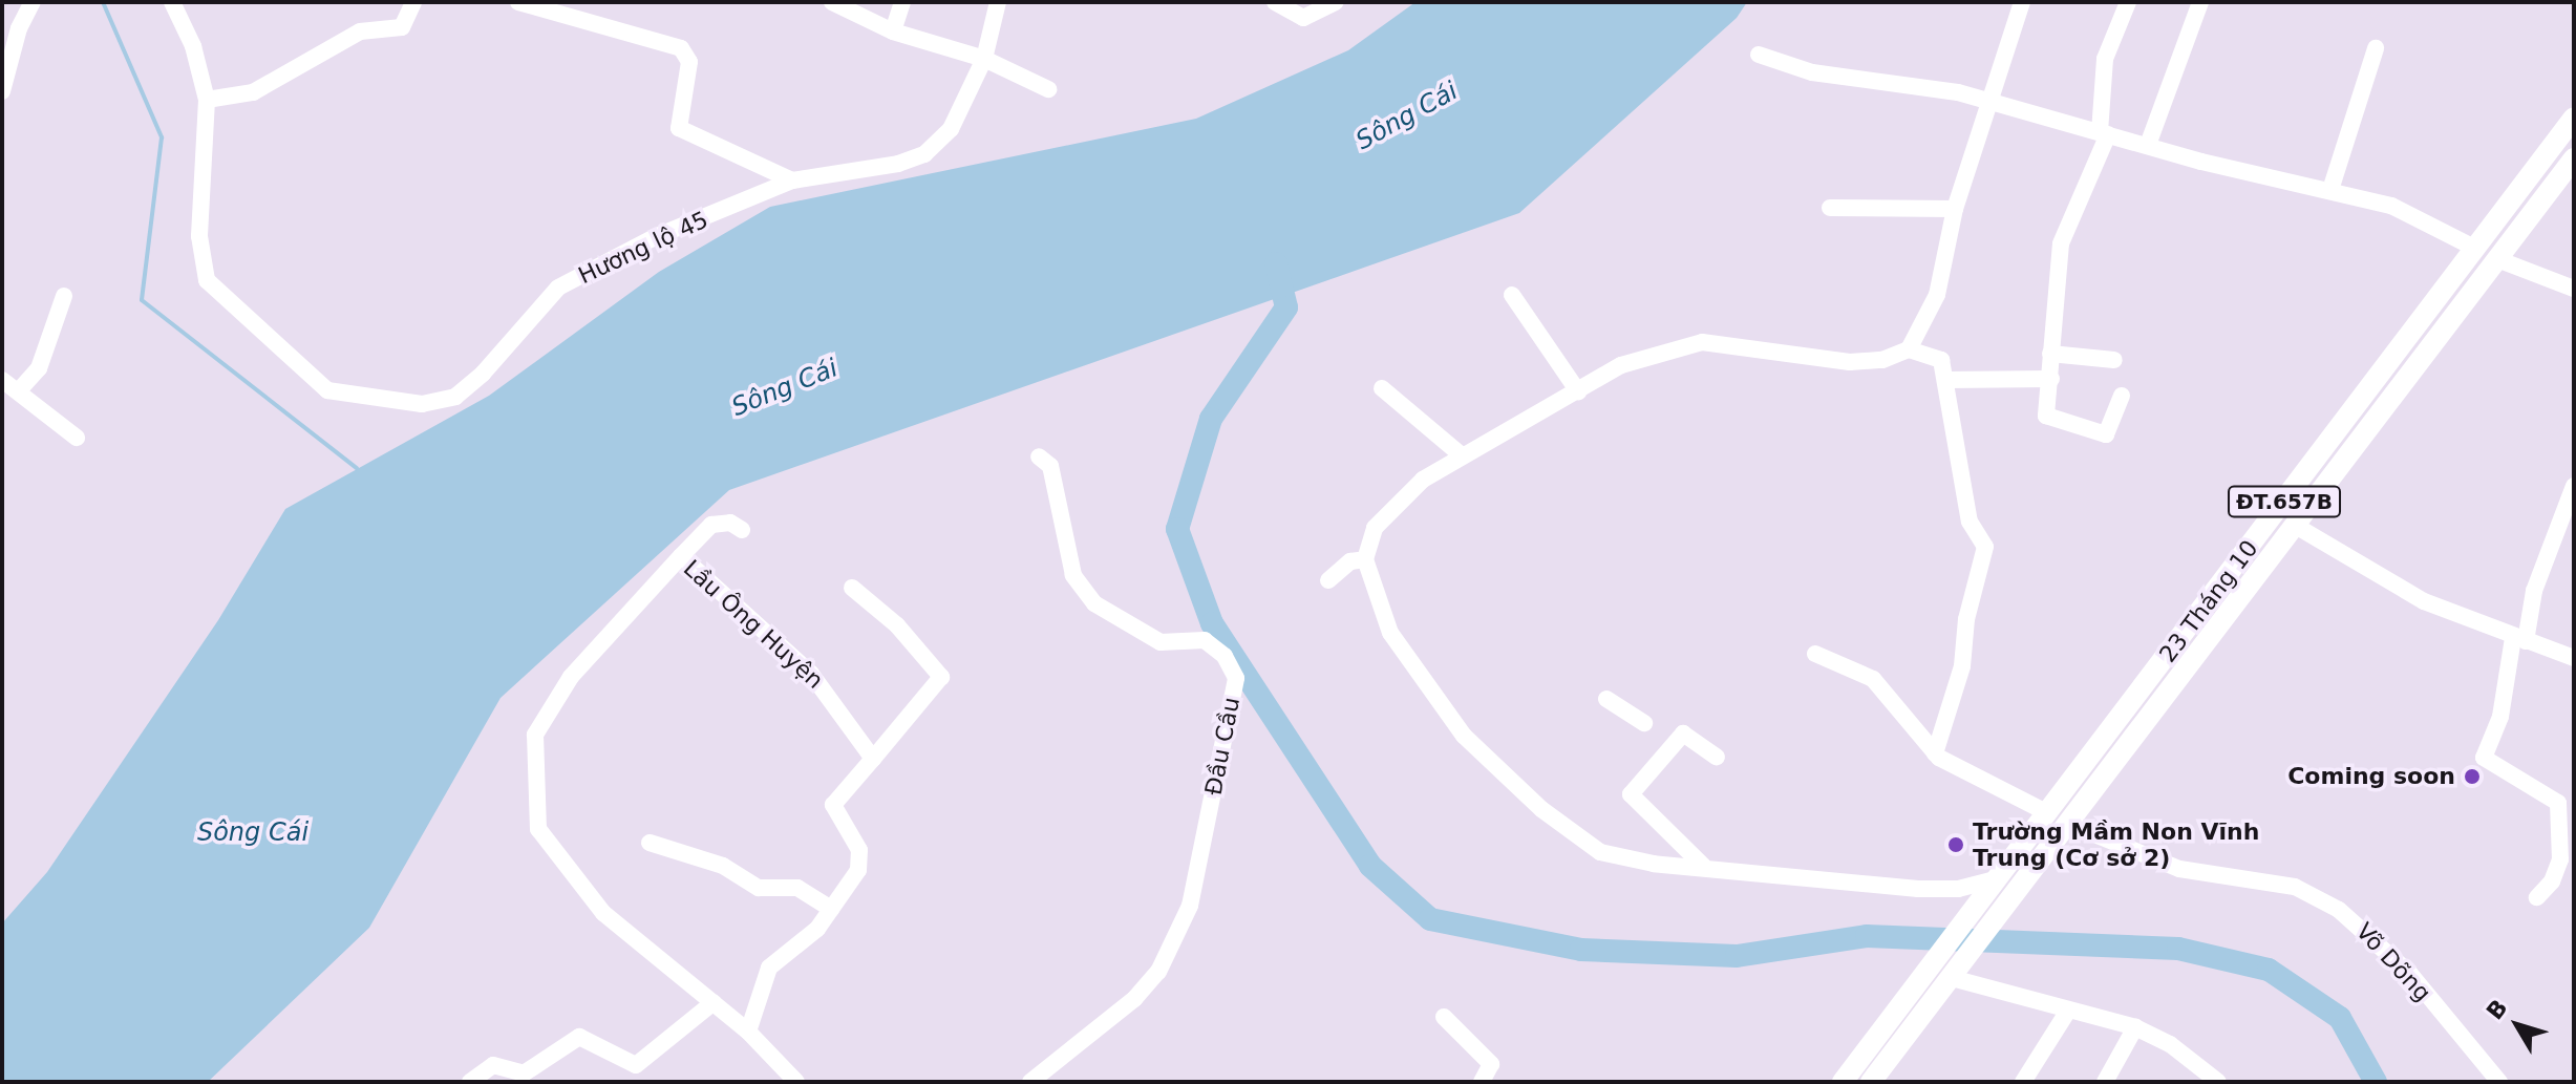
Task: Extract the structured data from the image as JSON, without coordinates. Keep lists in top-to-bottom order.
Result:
{
  "streets": {
    "main road": ["ĐT.657B", "23 Tháng 10"],
    "street": [
      "Hương lộ 45",
      "Lầu Ông Huyện",
      "Đầu Cầu",
      "Võ Dõng"
    ]
  },
  "crossings": [
    ["ĐT.657B", "23 Tháng 10"],
    ["23 Tháng 10", "Võ Dõng"]
  ],
  "water": ["Sông Cái"],
  "places": ["Coming soon", "Trường Mầm Non Vĩnh Trung (Cơ sở 2)"],
  "north": "top left"
}
